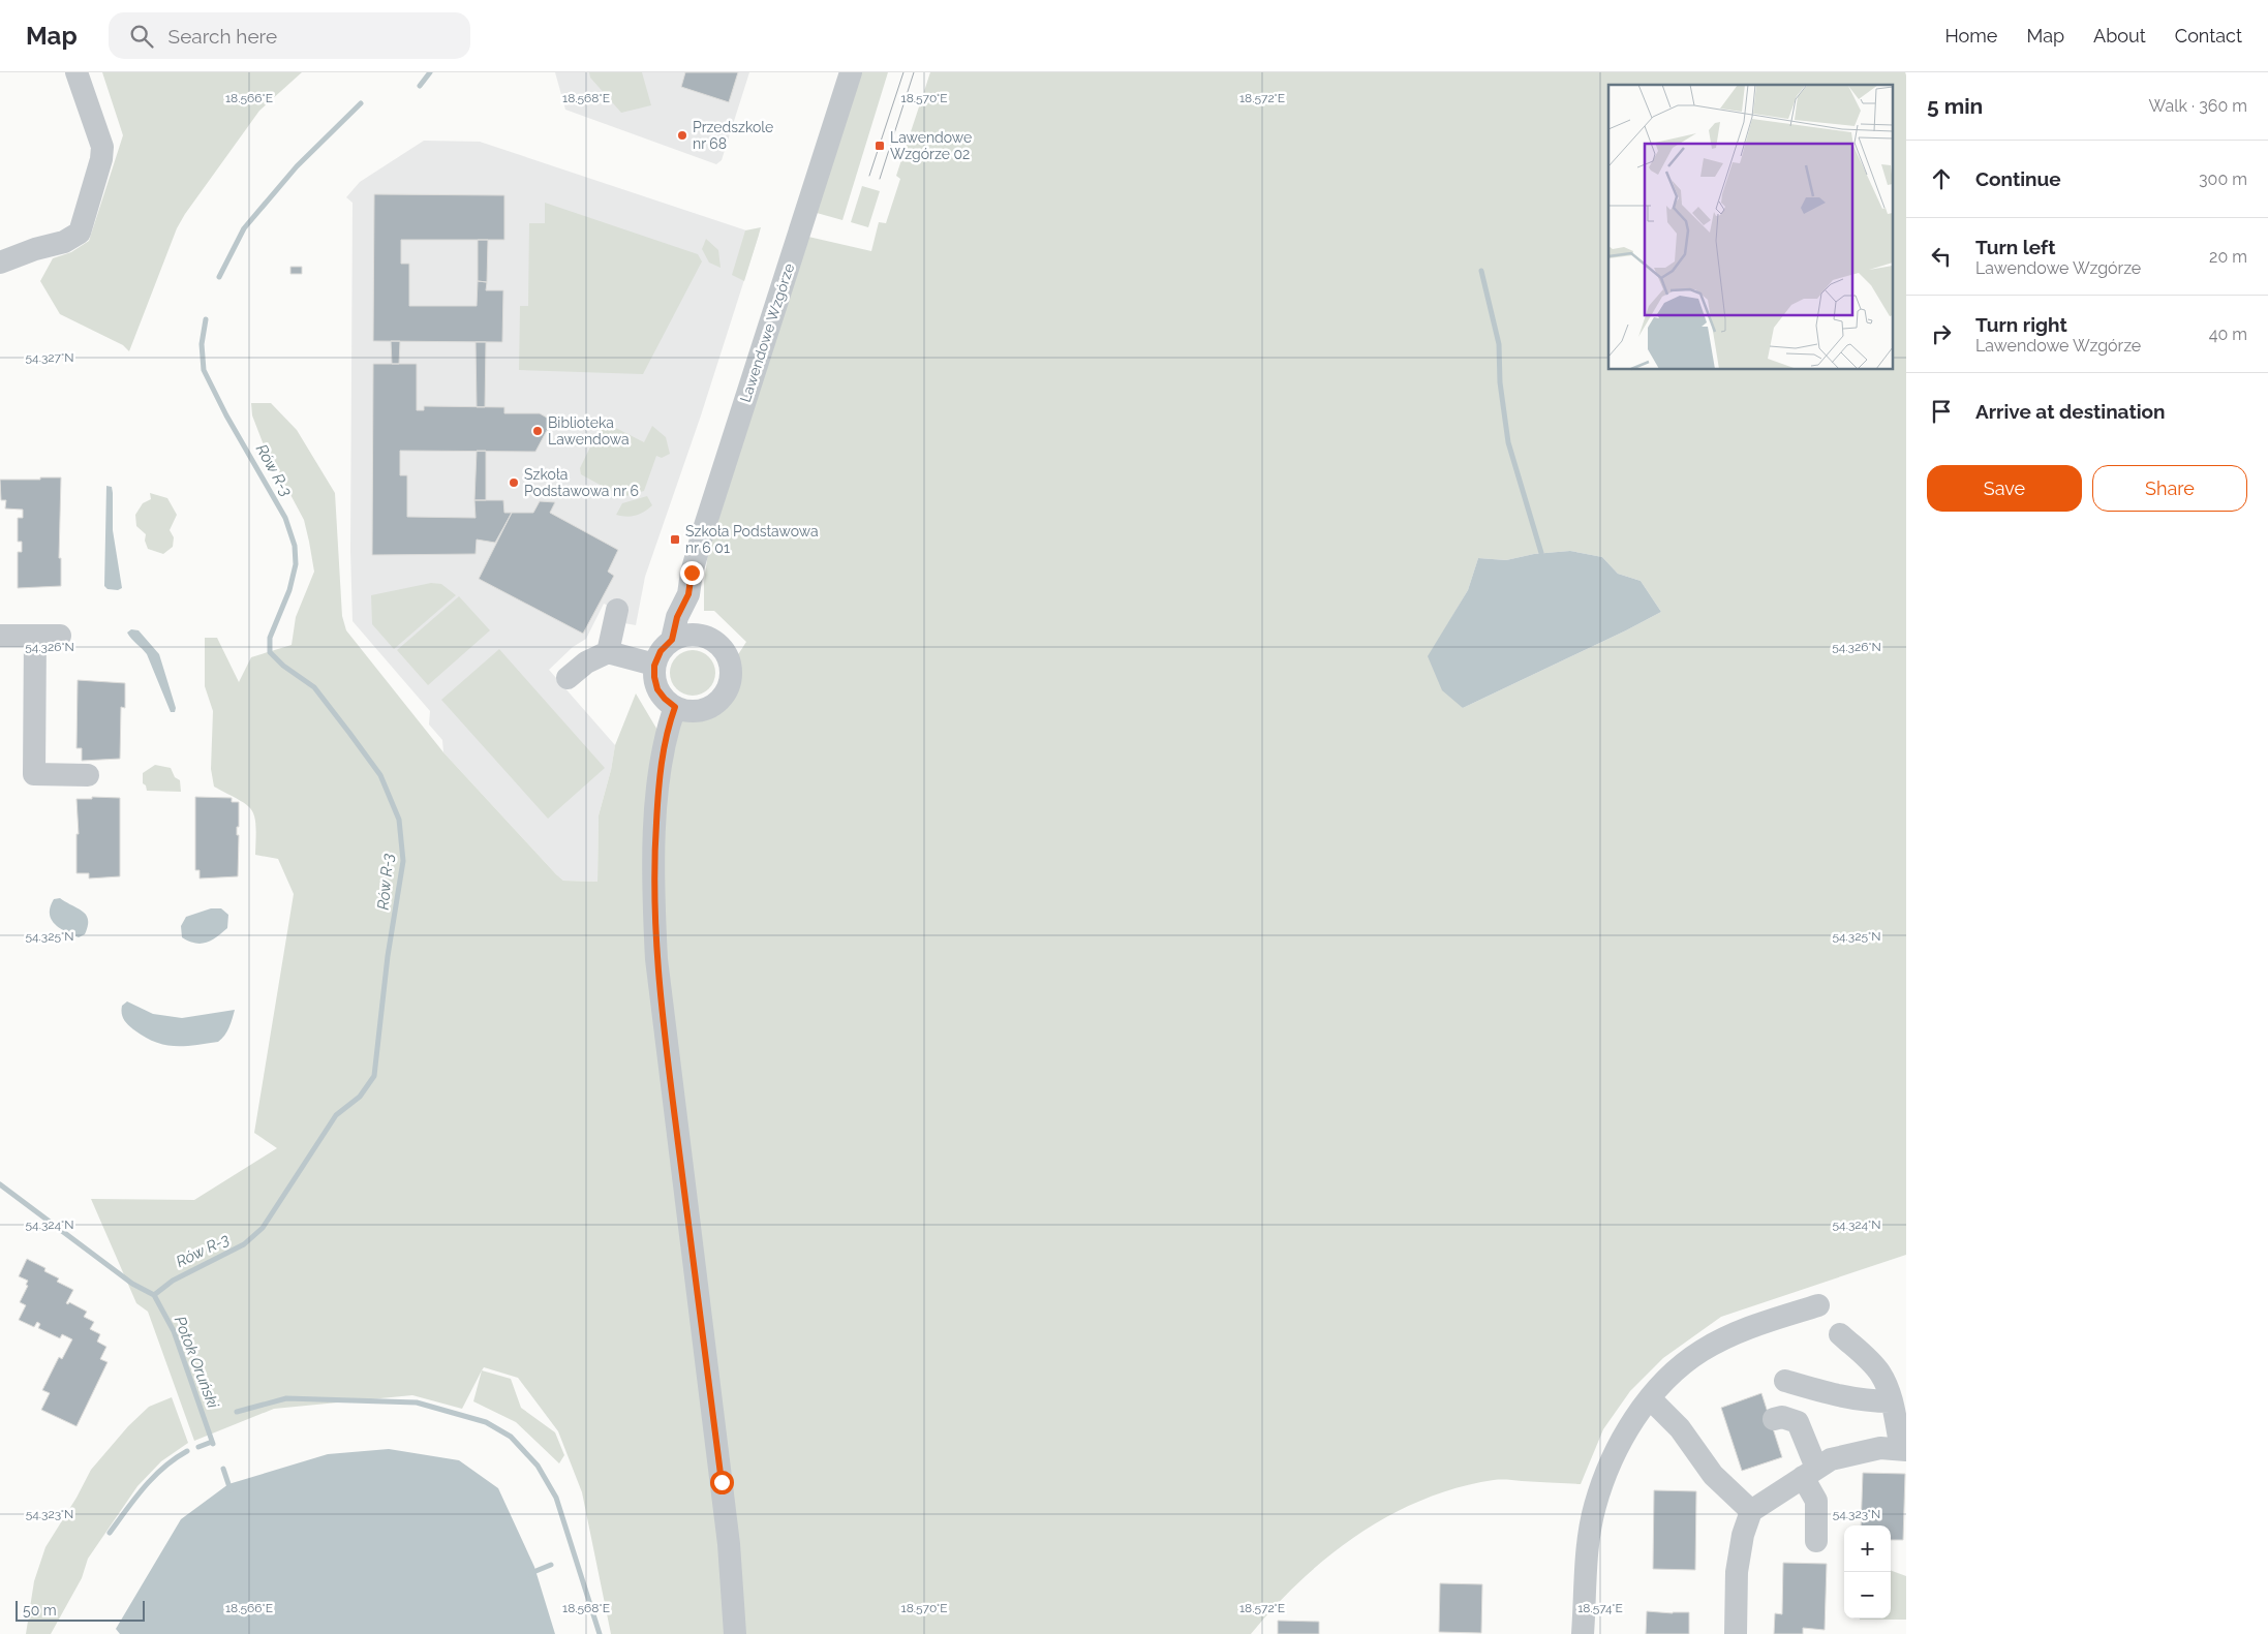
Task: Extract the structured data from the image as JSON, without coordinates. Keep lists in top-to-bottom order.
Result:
{
  "streets": {
    "street": ["Lawendowe Wzgórze"]
  },
  "water": ["Rów R-3", "Potok Oruński"],
  "places": {
    "other": ["Przedszkole nr 68", "Biblioteka Lawendowa", "Szkoła Podstawowa nr 6"],
    "transit": ["Lawendowe Wzgórze 02", "Szkoła Podstawowa nr 6 01"]
  },
  "scale_bar": "50 m",
  "page": {
    "header": "Map",
    "search": "Search here",
    "nav": [
      "Home",
      "Map",
      "About",
      "Contact"
    ],
    "heading": ["5 min", "Walk · 360 m"],
    "list": [
      ["Continue", "300 m"],
      ["Turn left", "Lawendowe Wzgórze", "20 m"],
      ["Turn right", "Lawendowe Wzgórze", "40 m"],
      "Arrive at destination"
    ],
    "buttons": ["Save", "Share"],
    "map_buttons": ["+", "−"],
    "scale": "50 m"
  },
  "coordinates": [
    "18.566°E",
    "18.568°E",
    "18.570°E",
    "18.572°E",
    "54.327°N",
    "54.326°N",
    "54.325°N",
    "54.324°N",
    "54.323°N",
    "18.574°E"
  ]
}
